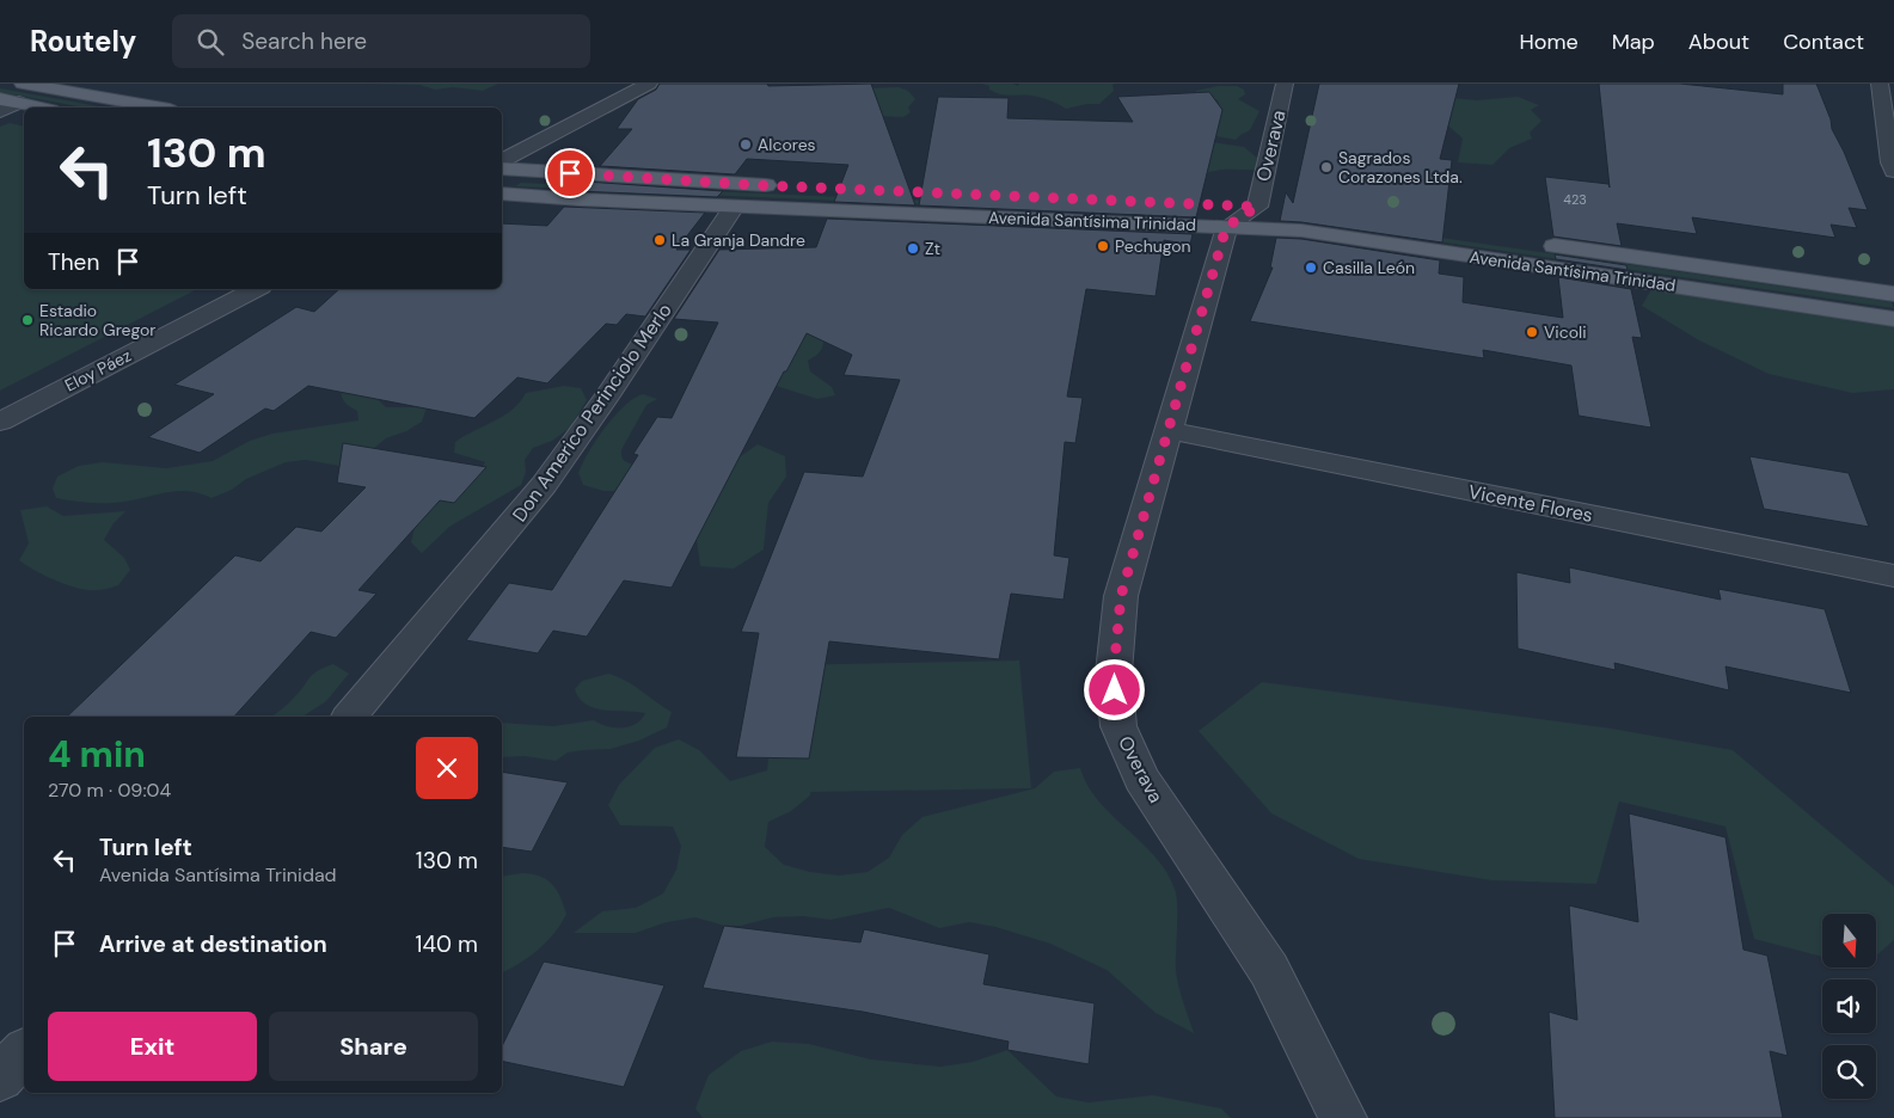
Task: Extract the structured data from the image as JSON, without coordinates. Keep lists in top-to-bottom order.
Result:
{
  "streets": {
    "main road": ["Avenida Santísima Trinidad"],
    "street": [
      "Overava",
      "Eloy Páez",
      "Don Americo Perinciolo Merlo",
      "Vicente Flores"
    ]
  },
  "crossings": [
    ["Overava", "Avenida Santísima Trinidad"],
    ["Overava", "Vicente Flores"],
    ["Avenida Santísima Trinidad", "Don Americo Perinciolo Merlo"]
  ],
  "places": [
    "Alcores",
    "Sagrados Corazones Ltda.",
    "La Granja Dandre",
    "Pechugon",
    "Zt",
    "Casilla León",
    "Estadio Ricardo Gregor",
    "Vicoli"
  ],
  "house_numbers": ["423"],
  "north": "bottom",
  "page": {
    "header": "Routely",
    "search": "Search here",
    "nav": [
      "Home",
      "Map",
      "About",
      "Contact"
    ],
    "turn": ["130 m", "Turn left"],
    "then": "Then",
    "heading": ["4 min", "270 m · 09:04"],
    "list": [
      {
        "name": "Turn left",
        "note": "Avenida Santísima Trinidad",
        "value": "130 m"
      },
      {
        "name": "Arrive at destination",
        "value": "140 m"
      }
    ],
    "buttons": ["Exit", "Share"]
  }
}
